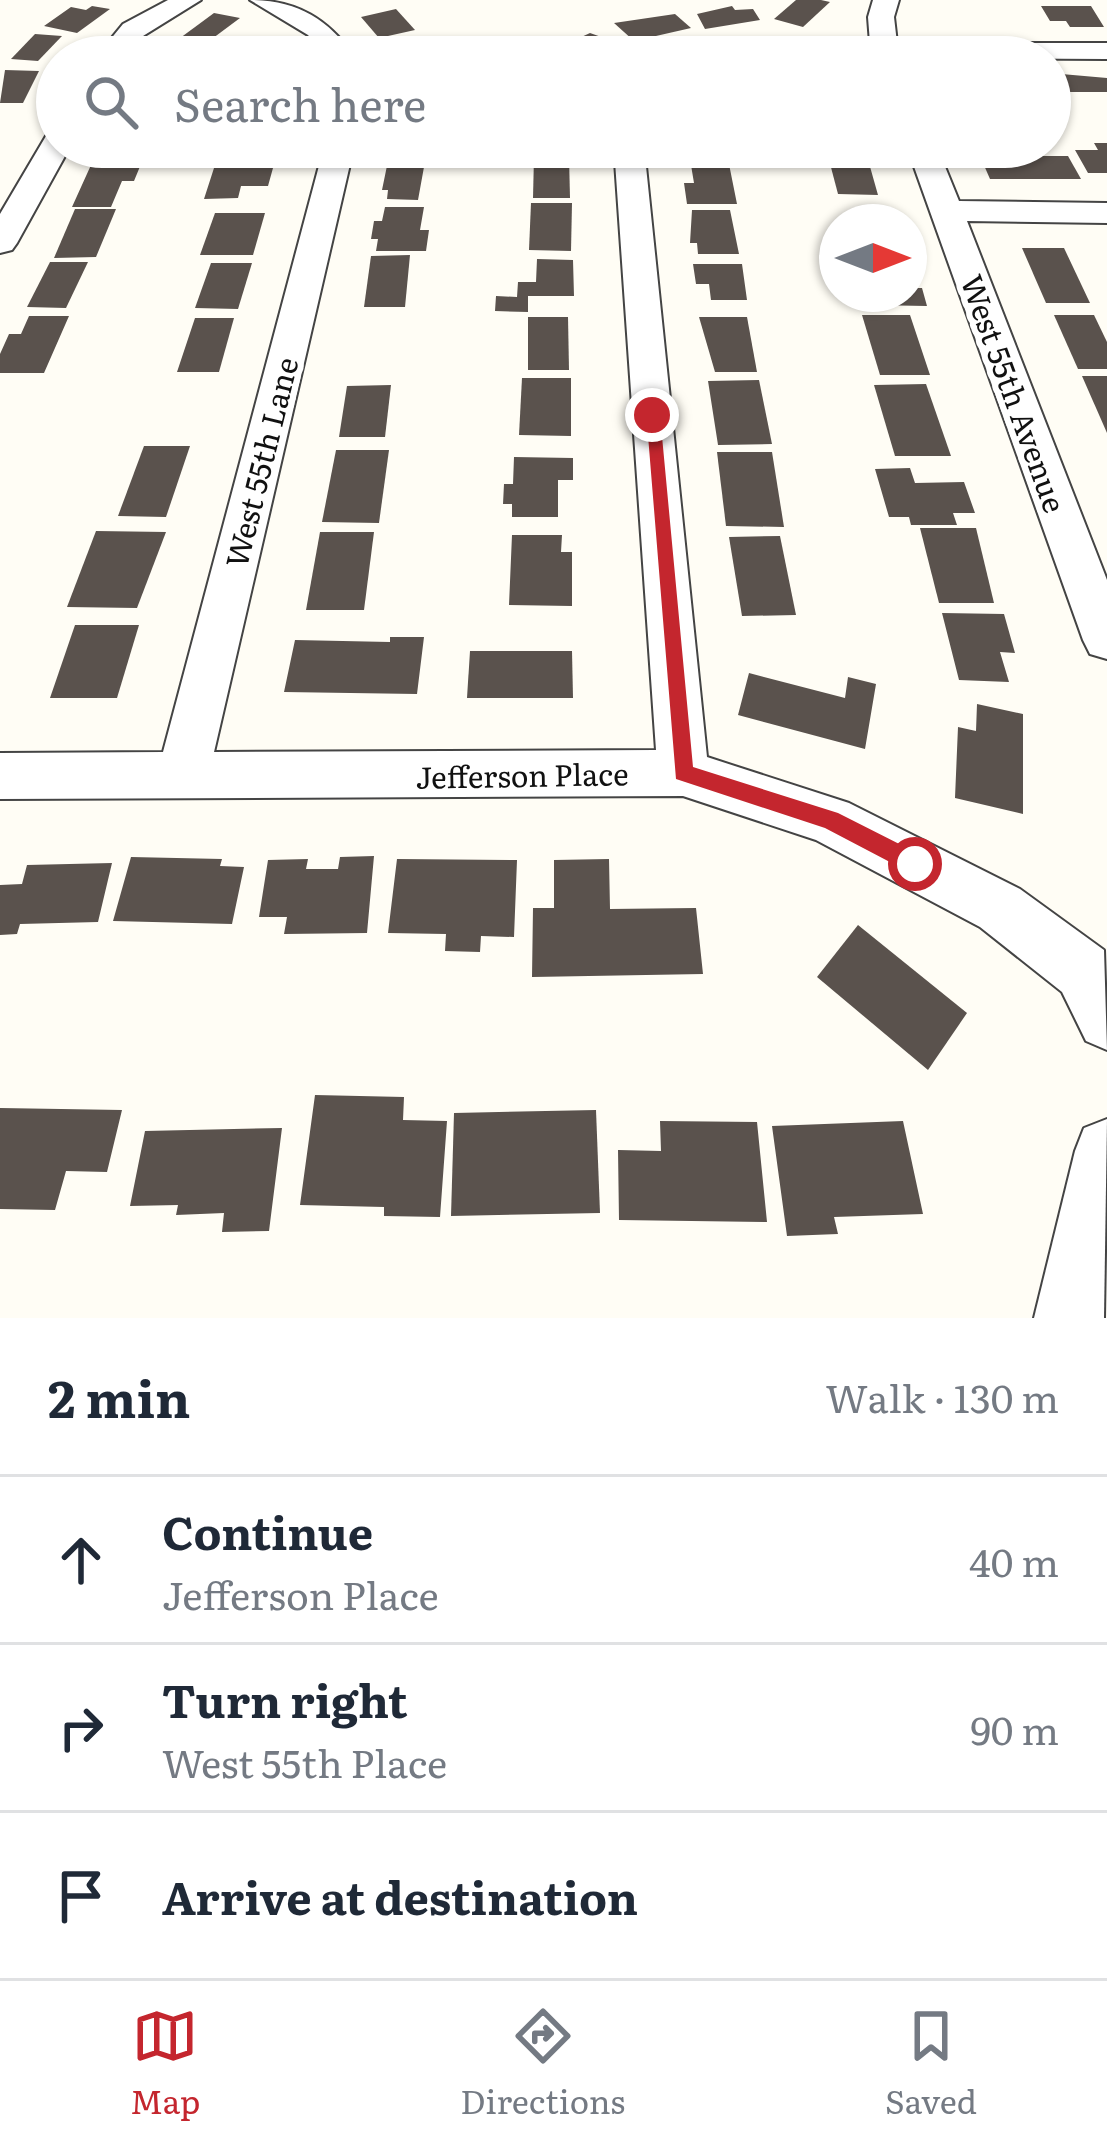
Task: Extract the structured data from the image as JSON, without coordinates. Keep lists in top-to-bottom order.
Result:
{
  "streets": {
    "street": ["West 55th Avenue", "West 55th Lane", "Jefferson Place"]
  },
  "crossings": [
    ["West 55th Lane", "Jefferson Place"]
  ],
  "north": "right",
  "page": {
    "search": "Search here",
    "heading": ["2 min", "Walk · 130 m"],
    "list": [
      ["Continue", "Jefferson Place", "40 m"],
      ["Turn right", "West 55th Place", "90 m"],
      "Arrive at destination"
    ],
    "nav": ["Map", "Directions", "Saved"]
  }
}
